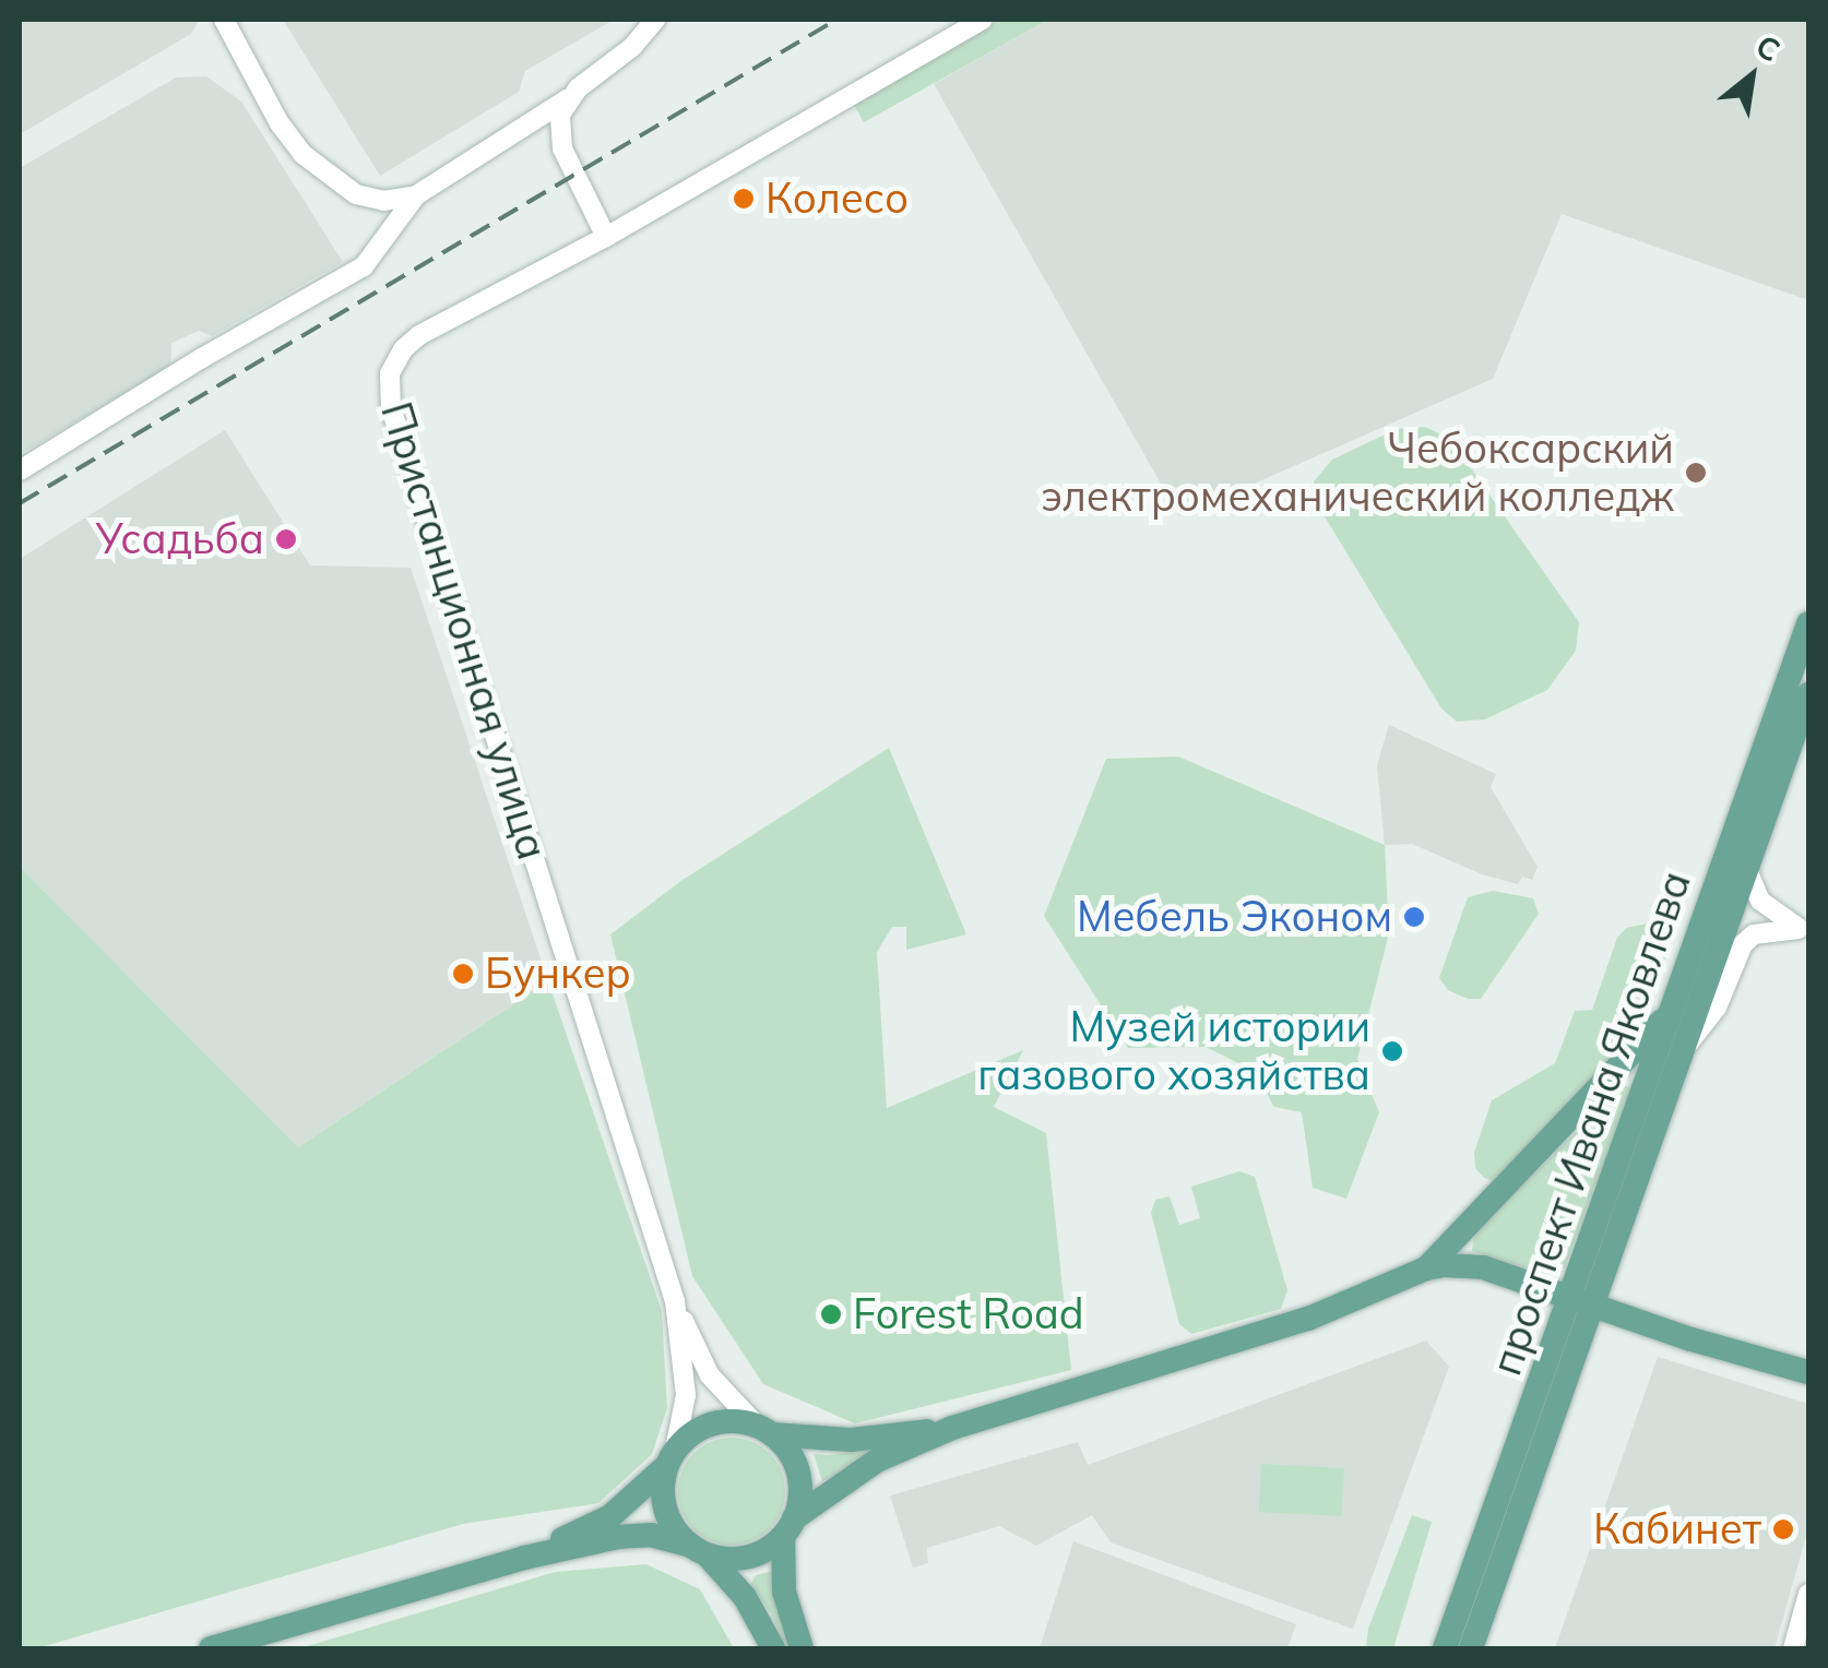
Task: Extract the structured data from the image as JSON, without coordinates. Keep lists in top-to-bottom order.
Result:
{
  "streets": {
    "main road": ["проспект Ивана Яковлева"],
    "street": ["Пристанционная улица"]
  },
  "places": [
    "Колесо",
    "Чебоксарский электромеханический колледж",
    "Усадьба",
    "Мебель Эконом",
    "Бункер",
    "Музей истории газового хозяйства",
    "Forest Road",
    "Кабинет"
  ],
  "north": "top right"
}
